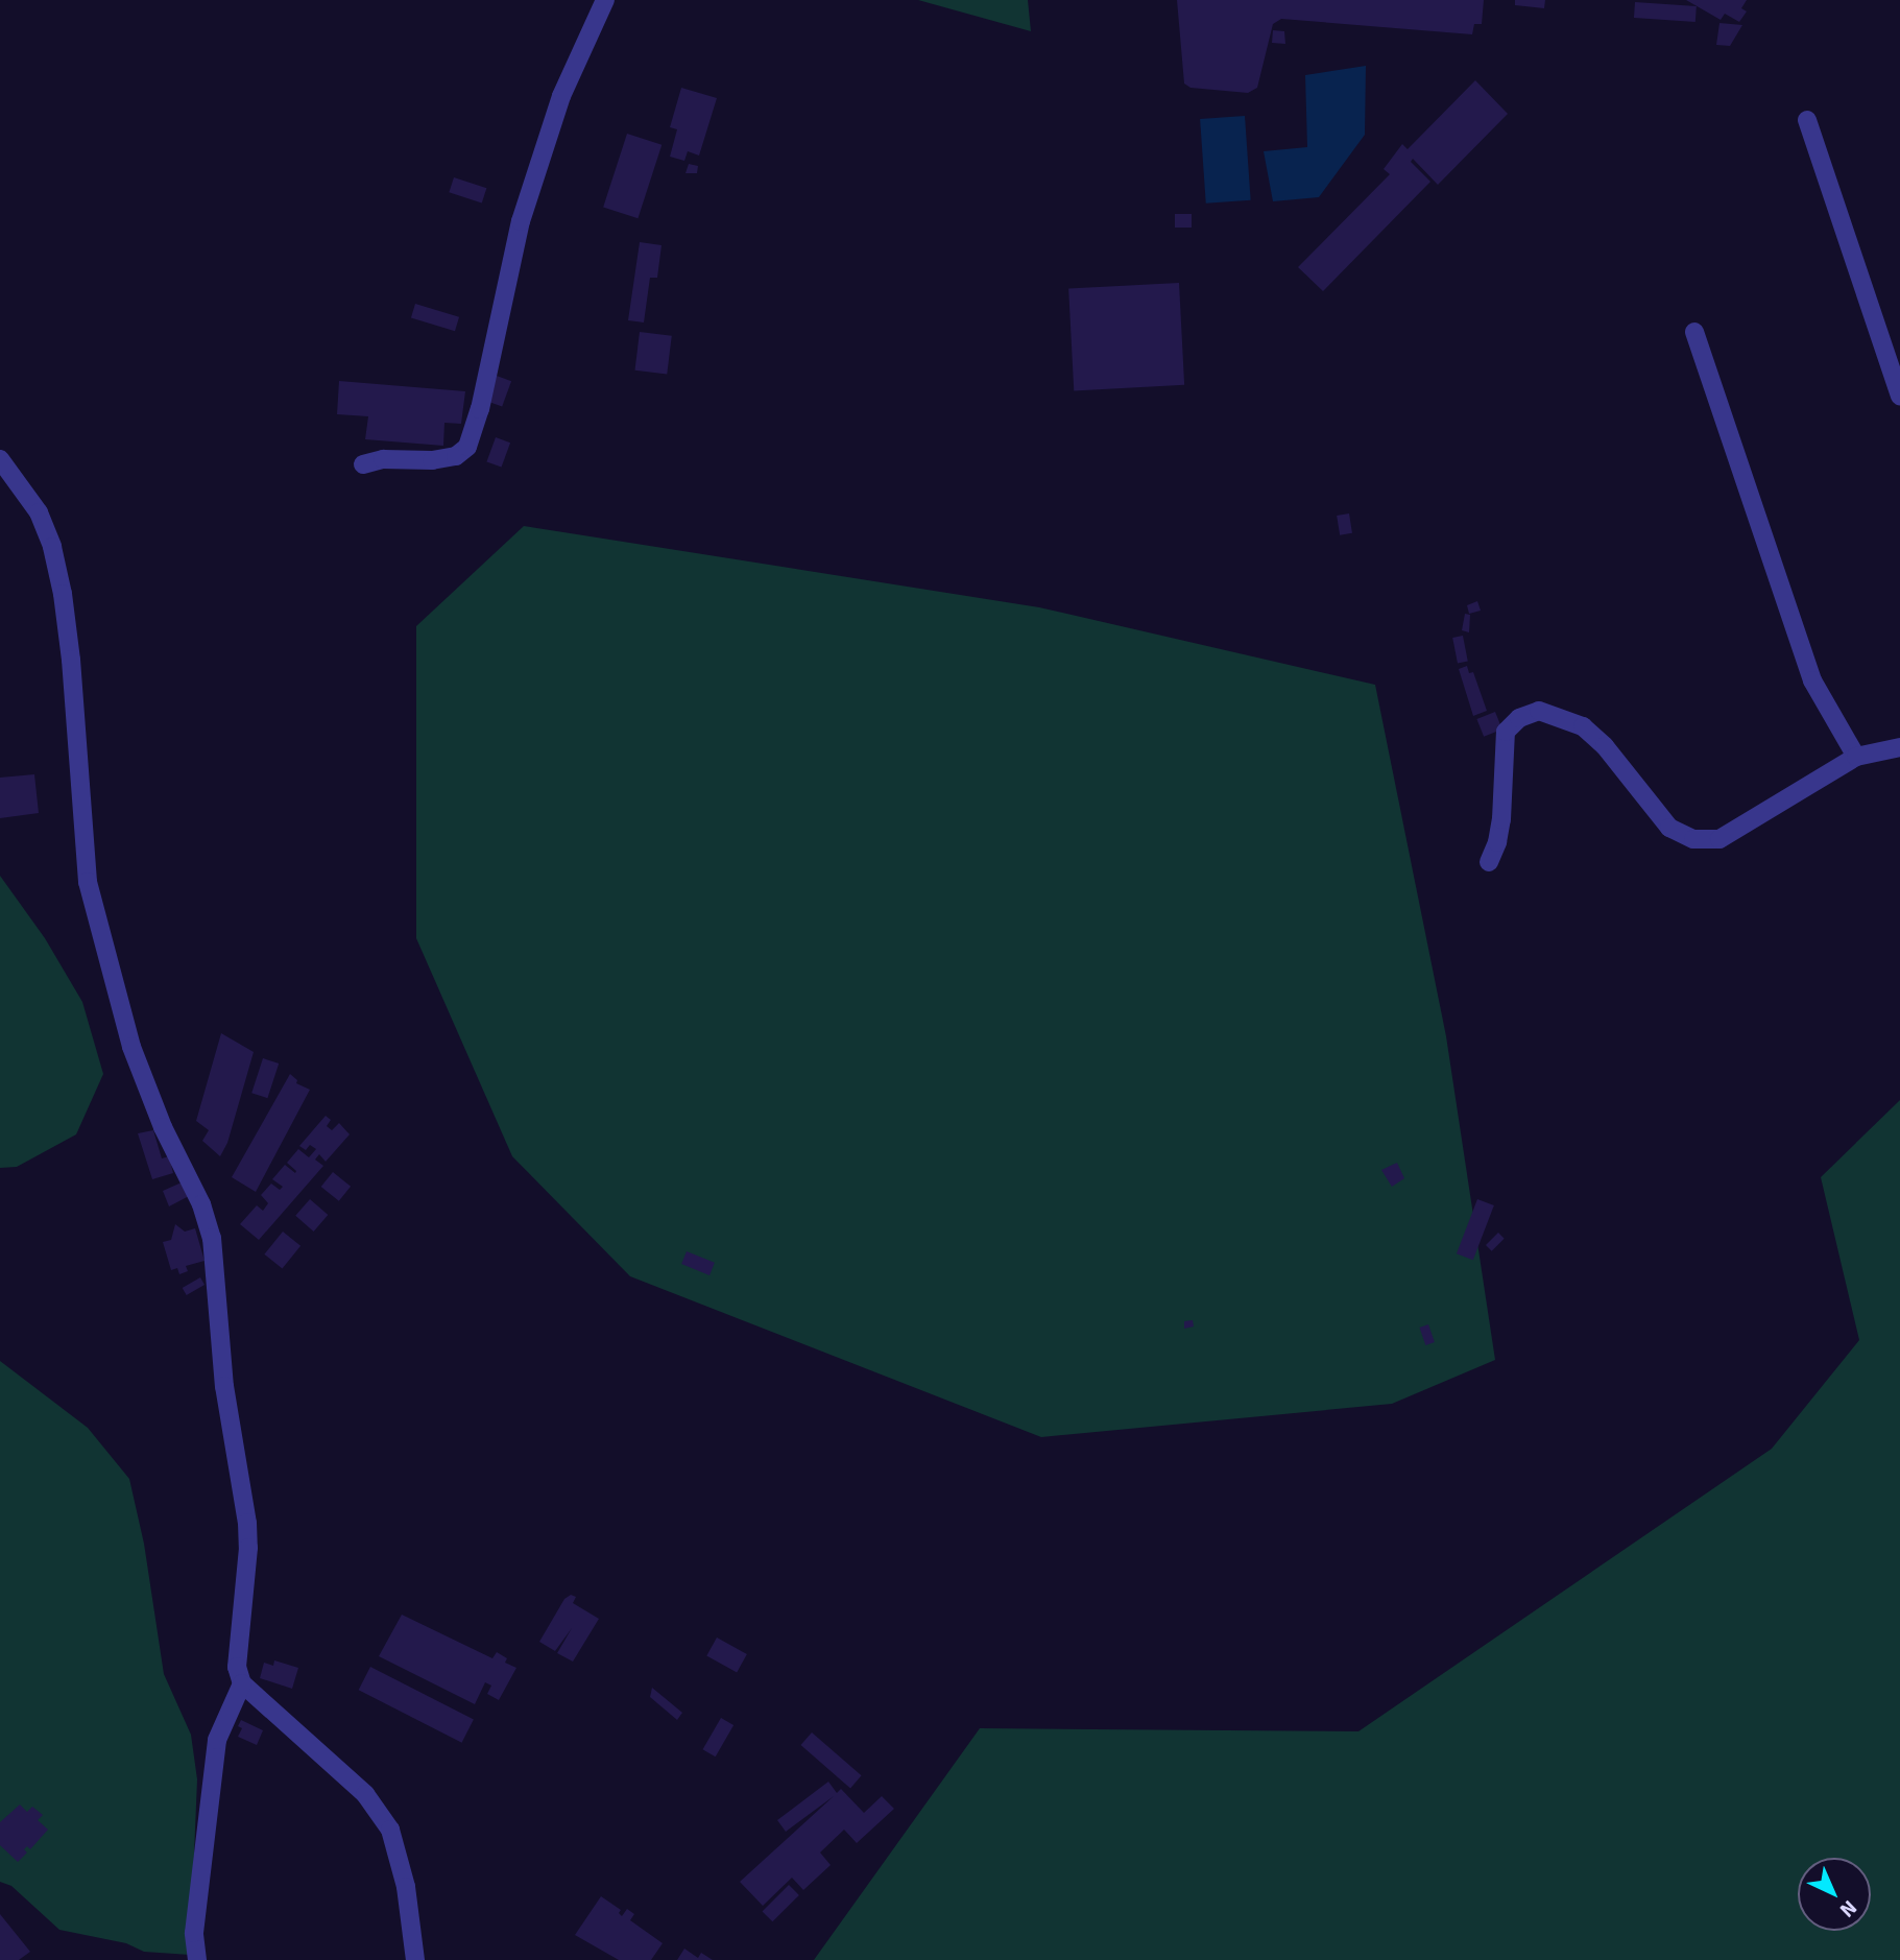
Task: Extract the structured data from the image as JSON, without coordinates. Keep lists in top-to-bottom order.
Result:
{
  "north": "bottom right"
}
